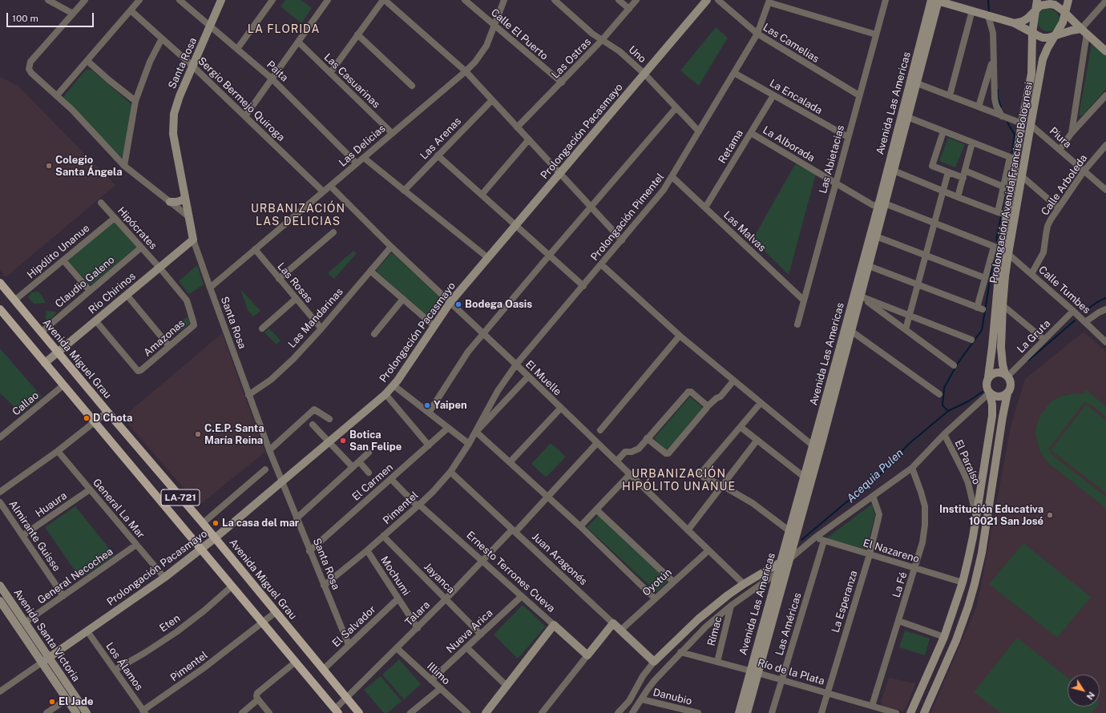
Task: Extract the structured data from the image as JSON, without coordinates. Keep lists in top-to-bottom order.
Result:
{
  "streets": {
    "main road": ["Avenida Miguel Grau", "LA-721"],
    "street": [
      "Calle El Puerto",
      "Las Camelias",
      "Uno",
      "Las Ostras",
      "Santa Rosa",
      "Paita",
      "Las Casuarinas",
      "La Encalada",
      "Sergio Bermejo Quiroga",
      "Avenida Las Americas",
      "Prolongación Pacasmayo",
      "Piura",
      "Las Arenas",
      "La Alborada",
      "Las Delicias",
      "Retama",
      "Las Abietacias",
      "Prolongación Avenida Francisco Bolognesi",
      "Calle Arboleda",
      "Prolongación Pimentel",
      "Hipócrates",
      "Las Malvas",
      "Hipólito Unanue",
      "Claudio Galeno",
      "Las Rosas",
      "Calle Tumbes",
      "Río Chirinos",
      "Las Mandarinas",
      "La Gruta",
      "Amazonas",
      "El Muelle",
      "Callao",
      "El Paraíso",
      "El Carmen",
      "Huaura",
      "Pimentel",
      "General La Mar",
      "Almirante Guisse",
      "El Nazareno",
      "Juan Aragonés",
      "Ernesto Terrones Cueva",
      "General Necochea",
      "Mochumi",
      "Jayanca",
      "Oyotún",
      "La Fé",
      "La Esperanza",
      "Talara",
      "Eten",
      "Las Américas",
      "El Salvador",
      "Nueva Arica",
      "Rímac",
      "Avenida Santa Victoria",
      "Los Álamos",
      "Río de la Plata",
      "Illimo",
      "Danubio"
    ]
  },
  "crossings": [
    ["Calle El Puerto", "Las Ostras"],
    ["Calle El Puerto", "Las Delicias"],
    ["Las Camelias", "Las Abietacias"],
    ["Las Camelias", "Prolongación Pimentel"],
    ["Uno", "Las Ostras"],
    ["Uno", "Prolongación Pacasmayo"],
    ["Uno", "Prolongación Pimentel"],
    ["Santa Rosa", "Paita"],
    ["Santa Rosa", "Sergio Bermejo Quiroga"],
    ["Santa Rosa", "Prolongación Pacasmayo"],
    ["Santa Rosa", "Las Delicias"],
    ["Santa Rosa", "Río Chirinos"],
    ["Santa Rosa", "Las Mandarinas"],
    ["Santa Rosa", "El Carmen"],
    ["Santa Rosa", "Pimentel"],
    ["Santa Rosa", "El Salvador"],
    ["Paita", "Las Delicias"],
    ["Las Casuarinas", "Las Delicias"],
    ["La Encalada", "Retama"],
    ["La Encalada", "Las Abietacias"],
    ["La Encalada", "Prolongación Pimentel"],
    ["Sergio Bermejo Quiroga", "Las Delicias"],
    ["Avenida Las Americas", "La Alborada"],
    ["Avenida Las Americas", "Río de la Plata"],
    ["Prolongación Pacasmayo", "Avenida Miguel Grau"],
    ["Prolongación Pacasmayo", "El Muelle"],
    ["Prolongación Pacasmayo", "LA-721"],
    ["Prolongación Pacasmayo", "General La Mar"],
    ["Prolongación Pacasmayo", "Avenida Santa Victoria"],
    ["Prolongación Pacasmayo", "Los Álamos"],
    ["Piura", "Prolongación Avenida Francisco Bolognesi"],
    ["Piura", "Calle Arboleda"],
    ["La Alborada", "Retama"],
    ["La Alborada", "Las Abietacias"],
    ["La Alborada", "Prolongación Avenida Francisco Bolognesi"],
    ["Las Delicias", "Las Rosas"],
    ["Las Delicias", "El Muelle"],
    ["Retama", "Las Malvas"],
    ["Las Abietacias", "Las Malvas"],
    ["Prolongación Avenida Francisco Bolognesi", "Calle Tumbes"],
    ["Prolongación Avenida Francisco Bolognesi", "La Gruta"],
    ["Calle Arboleda", "Calle Tumbes"],
    ["Prolongación Pimentel", "Las Malvas"],
    ["Prolongación Pimentel", "El Muelle"],
    ["Prolongación Pimentel", "Pimentel"],
    ["Hipócrates", "Hipólito Unanue"],
    ["Hipócrates", "Claudio Galeno"],
    ["Hipócrates", "Río Chirinos"],
    ["Hipócrates", "Amazonas"],
    ["Hipólito Unanue", "Avenida Miguel Grau"],
    ["Claudio Galeno", "Avenida Miguel Grau"],
    ["Las Rosas", "Las Mandarinas"],
    ["Calle Tumbes", "La Gruta"],
    ["Río Chirinos", "Amazonas"],
    ["Río Chirinos", "Avenida Miguel Grau"],
    ["Río Chirinos", "LA-721"],
    ["Las Mandarinas", "El Muelle"],
    ["Avenida Miguel Grau", "Pimentel"],
    ["Avenida Miguel Grau", "Talara"],
    ["Avenida Miguel Grau", "El Salvador"],
    ["El Muelle", "Pimentel"],
    ["El Muelle", "Oyotún"],
    ["El Muelle", "Talara"],
    ["Callao", "LA-721"],
    ["El Carmen", "Ernesto Terrones Cueva"],
    ["LA-721", "Pimentel"],
    ["LA-721", "Talara"],
    ["LA-721", "Eten"],
    ["Huaura", "General La Mar"],
    ["Huaura", "Almirante Guisse"],
    ["Pimentel", "Juan Aragonés"],
    ["Pimentel", "Ernesto Terrones Cueva"],
    ["Pimentel", "Mochumi"],
    ["Pimentel", "Jayanca"],
    ["Pimentel", "Los Álamos"],
    ["General La Mar", "General Necochea"],
    ["Almirante Guisse", "General Necochea"],
    ["El Nazareno", "La Fé"],
    ["El Nazareno", "La Esperanza"],
    ["El Nazareno", "Las Américas"],
    ["Juan Aragonés", "Oyotún"],
    ["Juan Aragonés", "Talara"],
    ["Ernesto Terrones Cueva", "Talara"],
    ["Ernesto Terrones Cueva", "Nueva Arica"],
    ["General Necochea", "Avenida Santa Victoria"],
    ["Mochumi", "Talara"],
    ["Mochumi", "El Salvador"],
    ["Jayanca", "Talara"],
    ["Jayanca", "Nueva Arica"],
    ["La Fé", "Río de la Plata"],
    ["La Esperanza", "Río de la Plata"],
    ["Talara", "Illimo"],
    ["Eten", "Los Álamos"],
    ["Las Américas", "Río de la Plata"],
    ["Nueva Arica", "Illimo"],
    ["Rímac", "Río de la Plata"]
  ],
  "districts": ["LA FLORIDA", "URBANIZACIÓN LAS DELICIAS", "URBANIZACIÓN HIPÓLITO UNANUE"],
  "water": ["Acequia Pulen"],
  "places": [
    "Colegio Santa Ángela",
    "Bodega Oasis",
    "Yaipen",
    "D Chota",
    "C.E.P. Santa María Reina",
    "Botica San Felipe",
    "Institución Educativa 10021 San José",
    "La casa del mar",
    "El Jade"
  ],
  "scale_bar": "100 m",
  "north": "bottom right"
}
